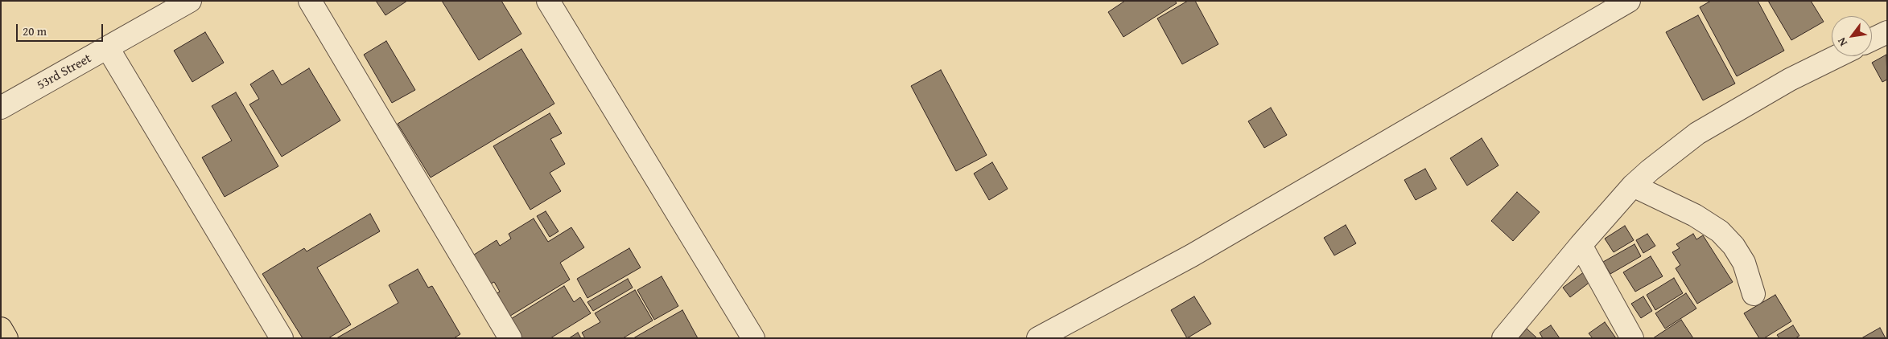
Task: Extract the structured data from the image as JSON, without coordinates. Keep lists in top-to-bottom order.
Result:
{
  "streets": {
    "street": ["53rd Street"]
  },
  "scale_bar": "20 m",
  "north": "bottom left"
}
